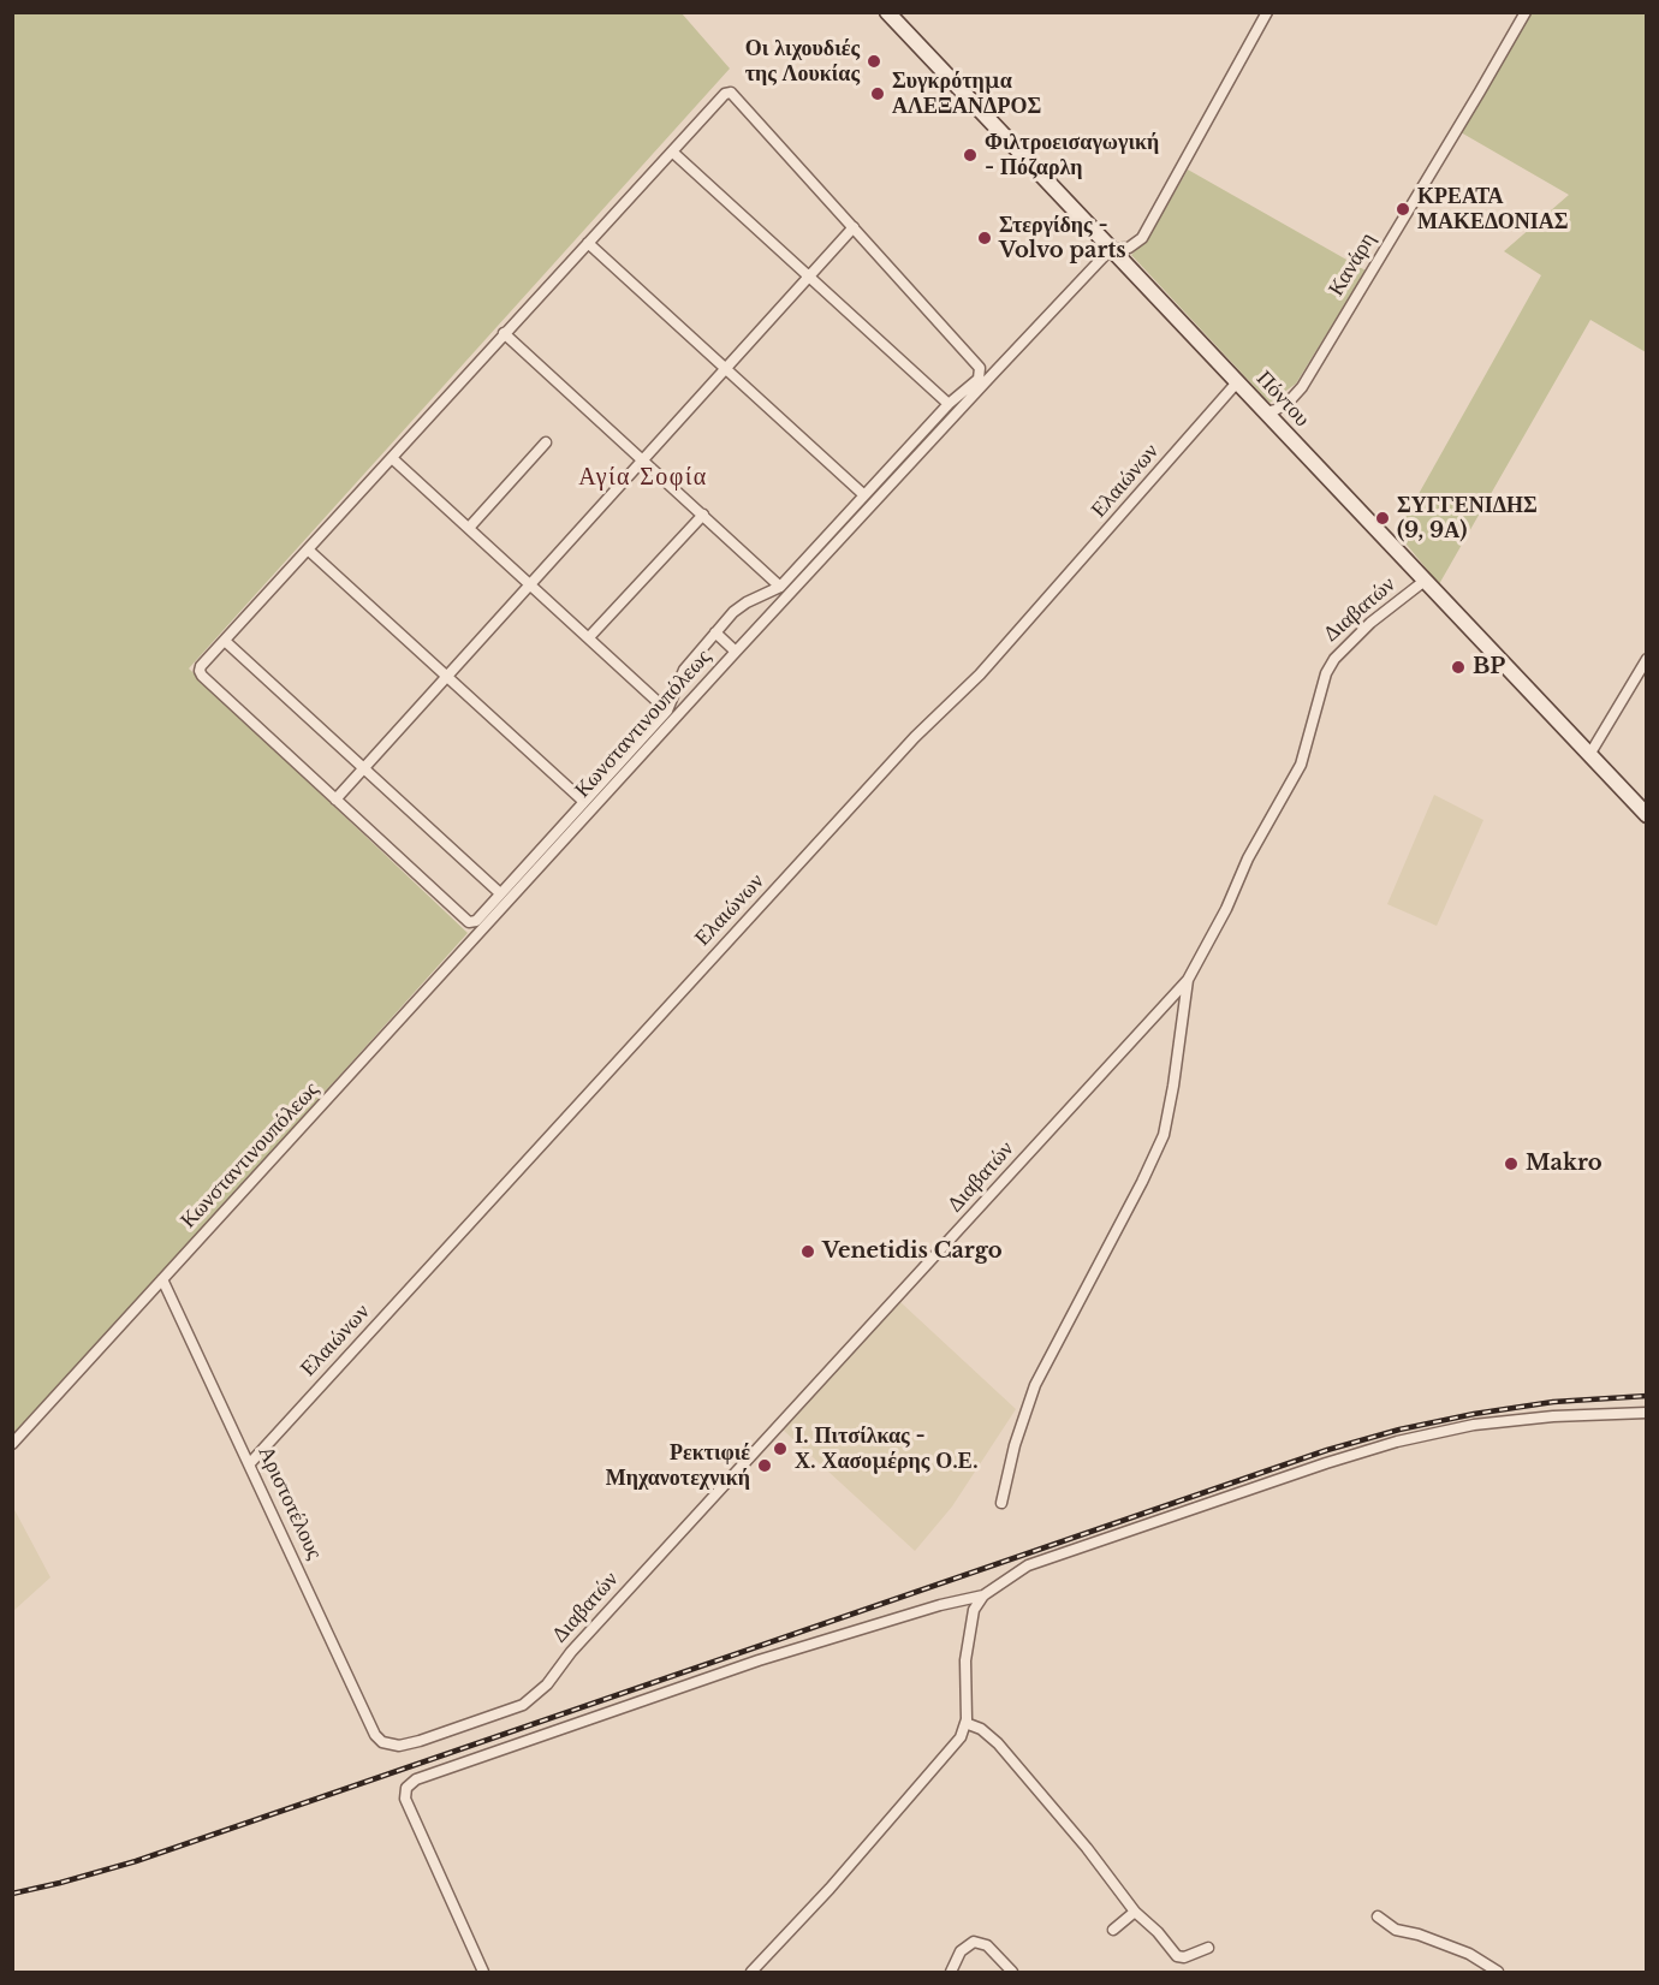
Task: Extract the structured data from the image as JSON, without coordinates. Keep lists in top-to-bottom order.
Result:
{
  "streets": {
    "street": [
      "Κανάρη",
      "Πόντου",
      "Ελαιώνων",
      "Διαβατών",
      "Κωνσταντινουπόλεως",
      "Αριστοτέλους"
    ]
  },
  "crossings": [
    ["Κανάρη", "Πόντου"],
    ["Πόντου", "Ελαιώνων"],
    ["Πόντου", "Διαβατών"],
    ["Πόντου", "Κωνσταντινουπόλεως"],
    ["Ελαιώνων", "Αριστοτέλους"],
    ["Διαβατών", "Αριστοτέλους"],
    ["Κωνσταντινουπόλεως", "Αριστοτέλους"]
  ],
  "districts": ["Αγία Σοφία"],
  "places": [
    "Οι λιχουδιές της Λουκίας",
    "Συγκρότημα ΑΛΕΞΑΝΔΡΟΣ",
    "Φιλτροεισαγωγική - Πόζαρλη",
    "ΚΡΕΑΤΑ ΜΑΚΕΔΟΝΙΑΣ",
    "Στεργίδης - Volvo parts",
    "ΣΥΓΓΕΝΙΔΗΣ (9, 9Α)",
    "BP",
    "Makro",
    "Venetidis Cargo",
    "Ι. Πιτσίλκας - Χ. Χασομέρης Ο.Ε.",
    "Ρεκτιφιέ Μηχανοτεχνική"
  ]
}
